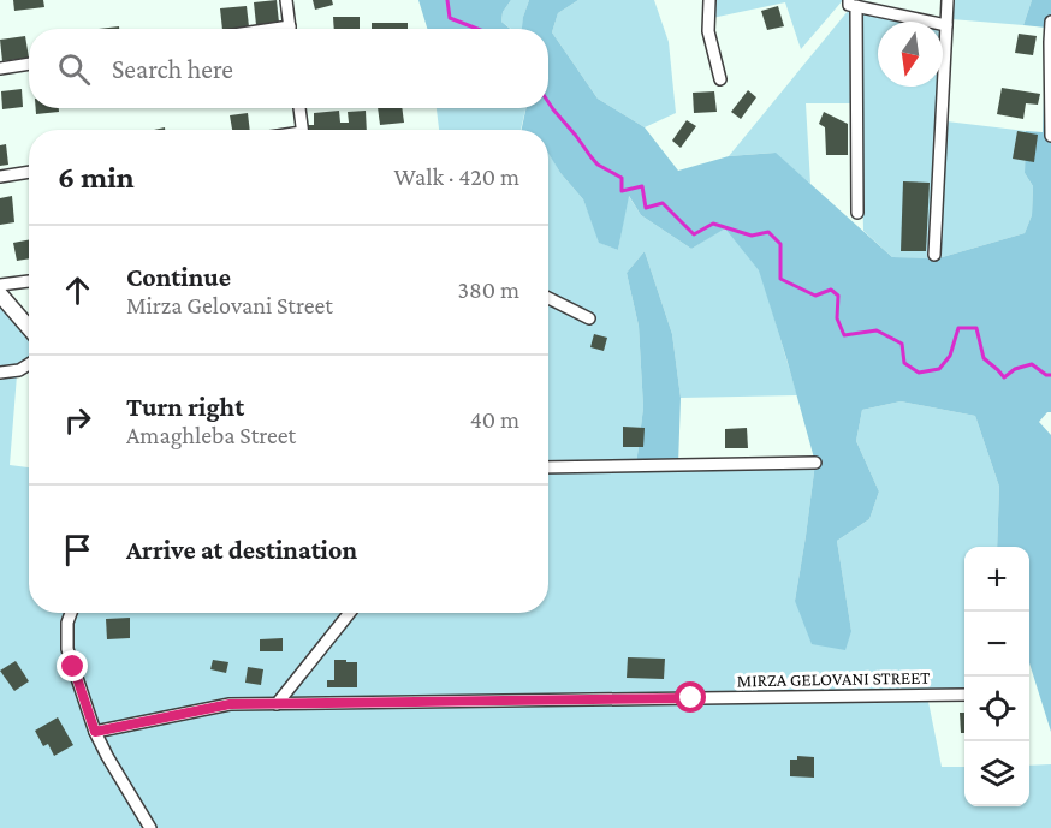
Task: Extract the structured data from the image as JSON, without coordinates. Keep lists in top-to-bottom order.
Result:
{
  "streets": {
    "street": ["MIRZA GELOVANI STREET"]
  },
  "north": "bottom",
  "page": {
    "search": "Search here",
    "heading": ["6 min", "Walk · 420 m"],
    "list": [
      ["Continue", "Mirza Gelovani Street", "380 m"],
      ["Turn right", "Amaghleba Street", "40 m"],
      "Arrive at destination"
    ],
    "map_buttons": ["+", "−"]
  }
}
